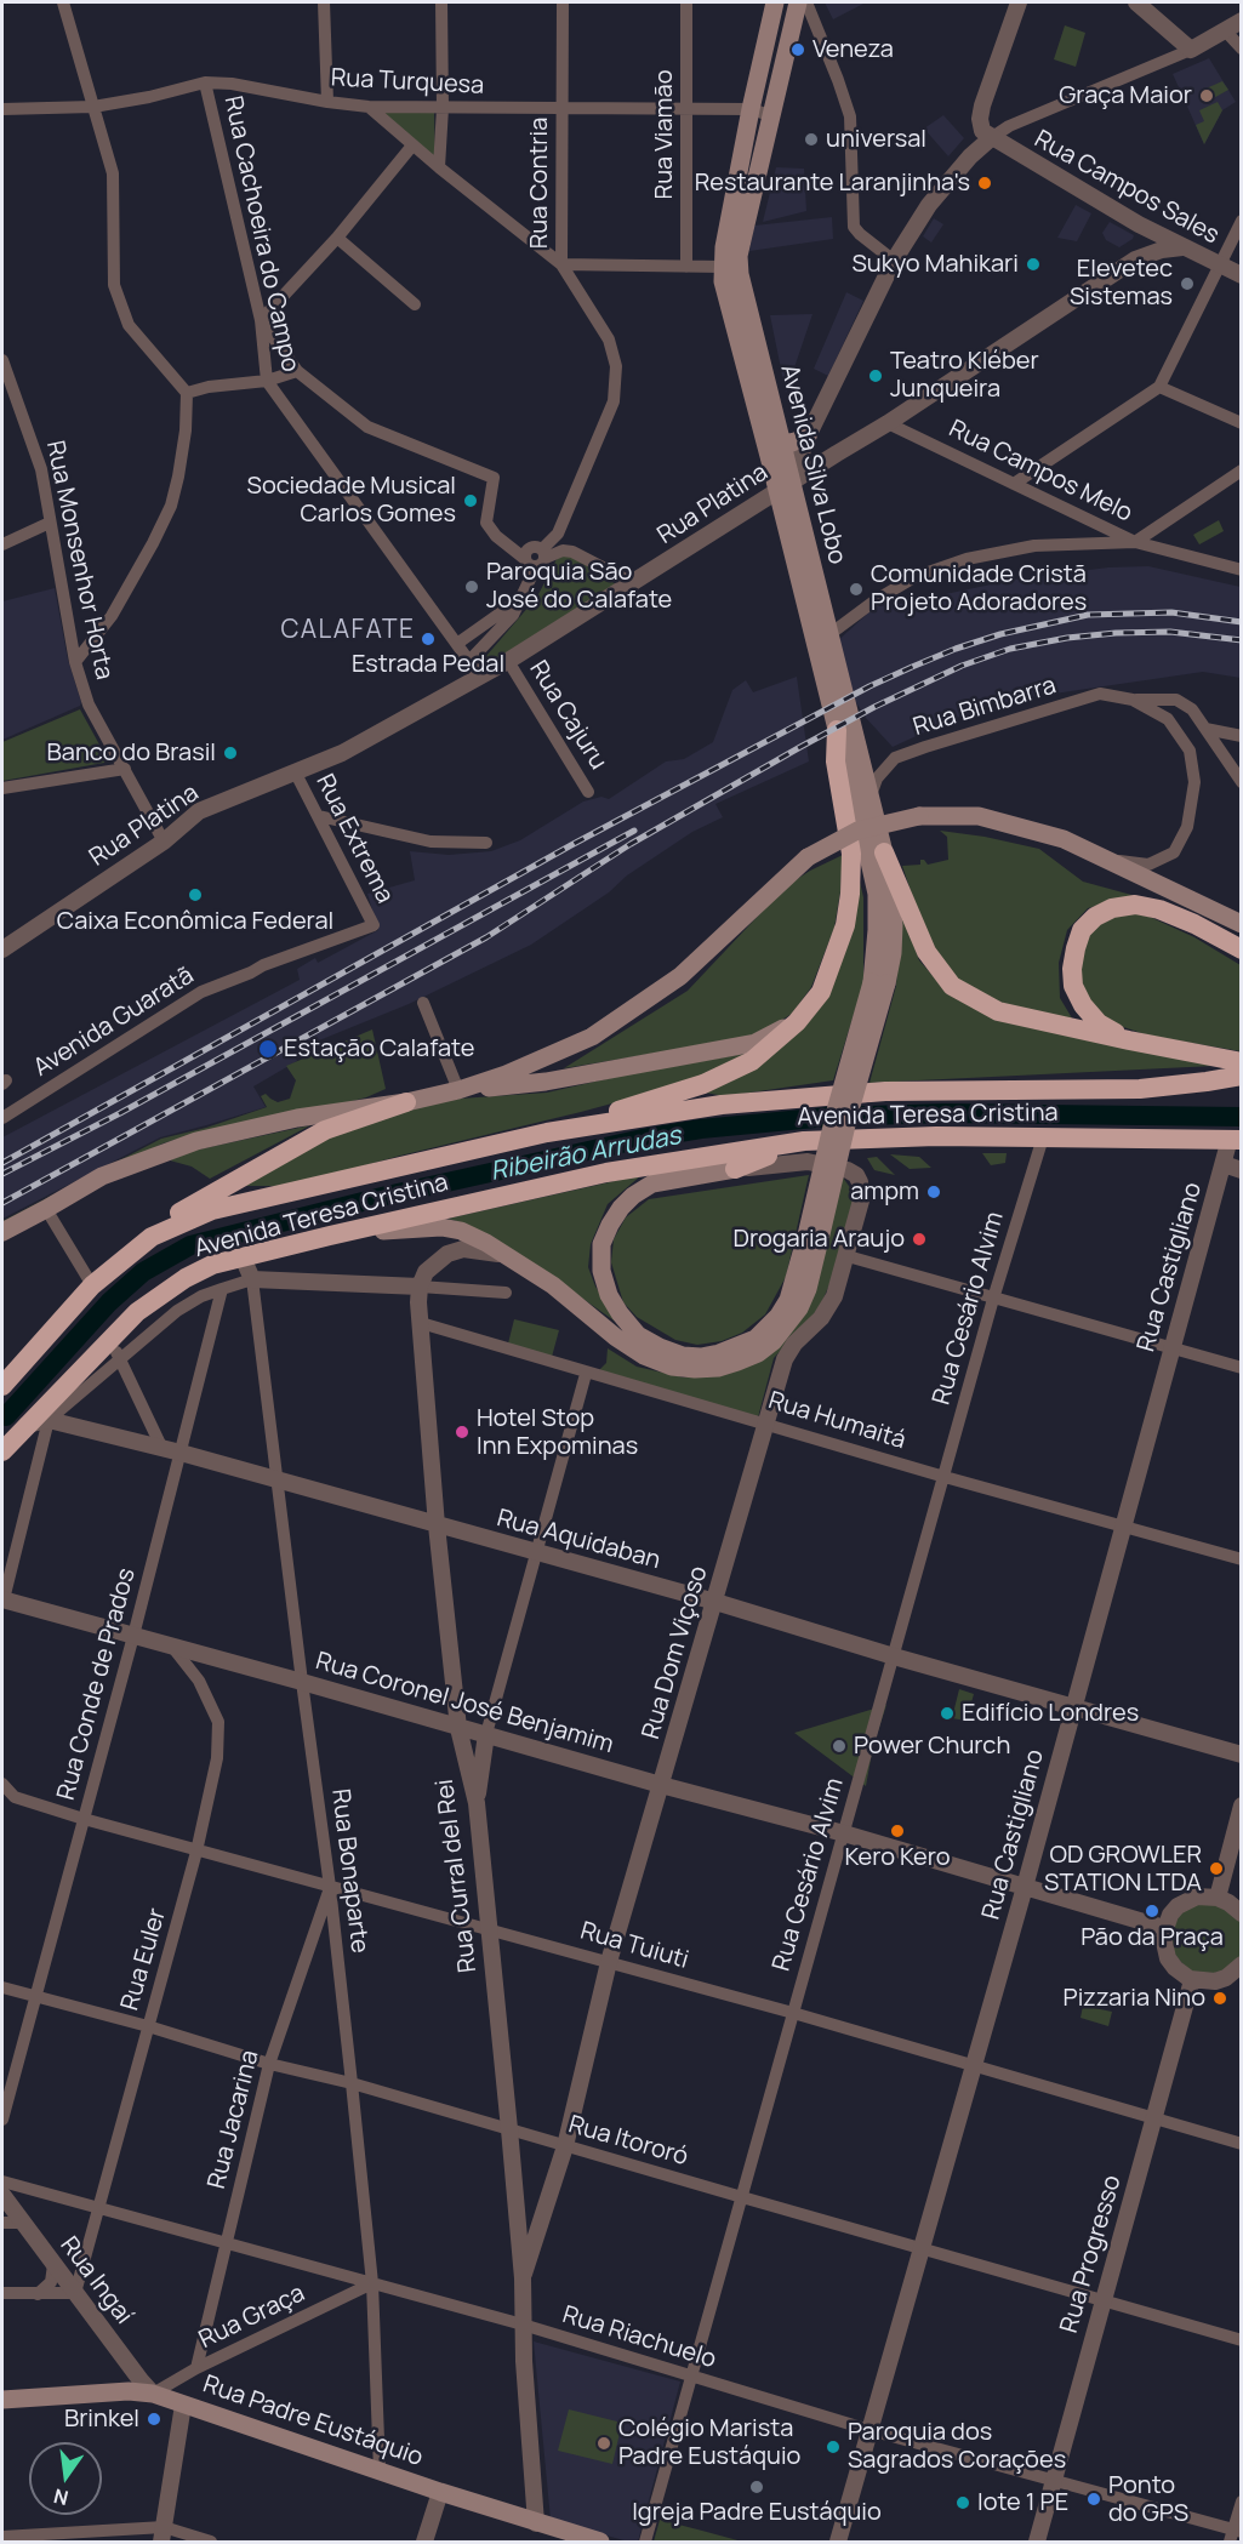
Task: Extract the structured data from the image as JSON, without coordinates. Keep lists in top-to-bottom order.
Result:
{
  "streets": {
    "highway": ["Avenida Teresa Cristina"],
    "main road": ["Avenida Silva Lobo", "Rua Padre Eustáquio"],
    "street": [
      "Rua Turquesa",
      "Rua Viamão",
      "Rua Contria",
      "Rua Campos Sales",
      "Rua Cachoeira do Campo",
      "Rua Campos Melo",
      "Rua Platina",
      "Rua Monsenhor Horta",
      "Rua Bimbarra",
      "Rua Cajuru",
      "Rua Extrema",
      "Avenida Guaratã",
      "Rua Castigliano",
      "Rua Cesário Alvim",
      "Rua Humaitá",
      "Rua Aquidaban",
      "Rua Dom Viçoso",
      "Rua Conde de Prados",
      "Rua Coronel José Benjamim",
      "Rua Bonaparte",
      "Rua Curral del Rei",
      "Rua Tuiuti",
      "Rua Euler",
      "Rua Jacarina",
      "Rua Itororó",
      "Rua Progresso",
      "Rua Ingaí",
      "Rua Graça",
      "Rua Riachuelo"
    ]
  },
  "crossings": [
    ["Rua Turquesa", "Rua Viamão"],
    ["Rua Turquesa", "Rua Contria"],
    ["Rua Turquesa", "Rua Cachoeira do Campo"],
    ["Rua Turquesa", "Avenida Silva Lobo"],
    ["Rua Contria", "Rua Cachoeira do Campo"],
    ["Rua Campos Sales", "Rua Platina"],
    ["Rua Cachoeira do Campo", "Rua Platina"],
    ["Avenida Silva Lobo", "Rua Platina"],
    ["Avenida Silva Lobo", "Rua Bimbarra"],
    ["Rua Campos Melo", "Rua Platina"],
    ["Rua Platina", "Rua Monsenhor Horta"],
    ["Rua Platina", "Rua Cajuru"],
    ["Rua Platina", "Rua Extrema"],
    ["Rua Extrema", "Avenida Guaratã"],
    ["Avenida Teresa Cristina", "Rua Castigliano"],
    ["Avenida Teresa Cristina", "Rua Cesário Alvim"],
    ["Avenida Teresa Cristina", "Rua Aquidaban"],
    ["Rua Castigliano", "Rua Humaitá"],
    ["Rua Castigliano", "Rua Aquidaban"],
    ["Rua Castigliano", "Rua Coronel José Benjamim"],
    ["Rua Castigliano", "Rua Tuiuti"],
    ["Rua Castigliano", "Rua Itororó"],
    ["Rua Castigliano", "Rua Riachuelo"],
    ["Rua Cesário Alvim", "Rua Humaitá"],
    ["Rua Cesário Alvim", "Rua Aquidaban"],
    ["Rua Cesário Alvim", "Rua Coronel José Benjamim"],
    ["Rua Cesário Alvim", "Rua Tuiuti"],
    ["Rua Cesário Alvim", "Rua Itororó"],
    ["Rua Cesário Alvim", "Rua Riachuelo"],
    ["Rua Humaitá", "Rua Dom Viçoso"],
    ["Rua Humaitá", "Rua Curral del Rei"],
    ["Rua Aquidaban", "Rua Dom Viçoso"],
    ["Rua Aquidaban", "Rua Conde de Prados"],
    ["Rua Aquidaban", "Rua Bonaparte"],
    ["Rua Aquidaban", "Rua Curral del Rei"],
    ["Rua Dom Viçoso", "Rua Coronel José Benjamim"],
    ["Rua Dom Viçoso", "Rua Curral del Rei"],
    ["Rua Dom Viçoso", "Rua Tuiuti"],
    ["Rua Dom Viçoso", "Rua Itororó"],
    ["Rua Conde de Prados", "Rua Coronel José Benjamim"],
    ["Rua Conde de Prados", "Rua Tuiuti"],
    ["Rua Conde de Prados", "Rua Itororó"],
    ["Rua Coronel José Benjamim", "Rua Bonaparte"],
    ["Rua Coronel José Benjamim", "Rua Curral del Rei"],
    ["Rua Coronel José Benjamim", "Rua Euler"],
    ["Rua Bonaparte", "Rua Tuiuti"],
    ["Rua Bonaparte", "Rua Jacarina"],
    ["Rua Bonaparte", "Rua Itororó"],
    ["Rua Bonaparte", "Rua Graça"],
    ["Rua Bonaparte", "Rua Riachuelo"],
    ["Rua Bonaparte", "Rua Padre Eustáquio"],
    ["Rua Curral del Rei", "Rua Tuiuti"],
    ["Rua Curral del Rei", "Rua Itororó"],
    ["Rua Curral del Rei", "Rua Riachuelo"],
    ["Rua Curral del Rei", "Rua Padre Eustáquio"],
    ["Rua Tuiuti", "Rua Euler"],
    ["Rua Tuiuti", "Rua Jacarina"],
    ["Rua Tuiuti", "Rua Progresso"],
    ["Rua Euler", "Rua Itororó"],
    ["Rua Euler", "Rua Ingaí"],
    ["Rua Euler", "Rua Riachuelo"],
    ["Rua Jacarina", "Rua Itororó"],
    ["Rua Jacarina", "Rua Graça"],
    ["Rua Jacarina", "Rua Riachuelo"],
    ["Rua Itororó", "Rua Progresso"],
    ["Rua Progresso", "Rua Riachuelo"],
    ["Rua Ingaí", "Rua Graça"],
    ["Rua Ingaí", "Rua Padre Eustáquio"],
    ["Rua Graça", "Rua Riachuelo"],
    ["Rua Graça", "Rua Padre Eustáquio"]
  ],
  "districts": ["CALAFATE"],
  "water": ["Ribeirão Arrudas"],
  "places": [
    "Veneza",
    "Graça Maior",
    "universal",
    "Restaurante Laranjinha's",
    "Sukyo Mahikari",
    "Elevetec Sistemas",
    "Teatro Kléber Junqueira",
    "Sociedade Musical Carlos Gomes",
    "Paroquia São José do Calafate",
    "Comunidade Cristã Projeto Adoradores",
    "Estrada Pedal",
    "Banco do Brasil",
    "Caixa Econômica Federal",
    "Estação Calafate",
    "ampm",
    "Drogaria Araujo",
    "Hotel Stop Inn Expominas",
    "Edifício Londres",
    "Power Church",
    "Kero Kero",
    "OD GROWLER STATION LTDA",
    "Pão da Praça",
    "Pizzaria Nino",
    "Brinkel",
    "Colégio Marista Padre Eustáquio",
    "Paroquia dos Sagrados Corações",
    "Igreja Padre Eustáquio",
    "Ponto do GPS",
    "lote 1 PE"
  ],
  "north": "bottom"
}
